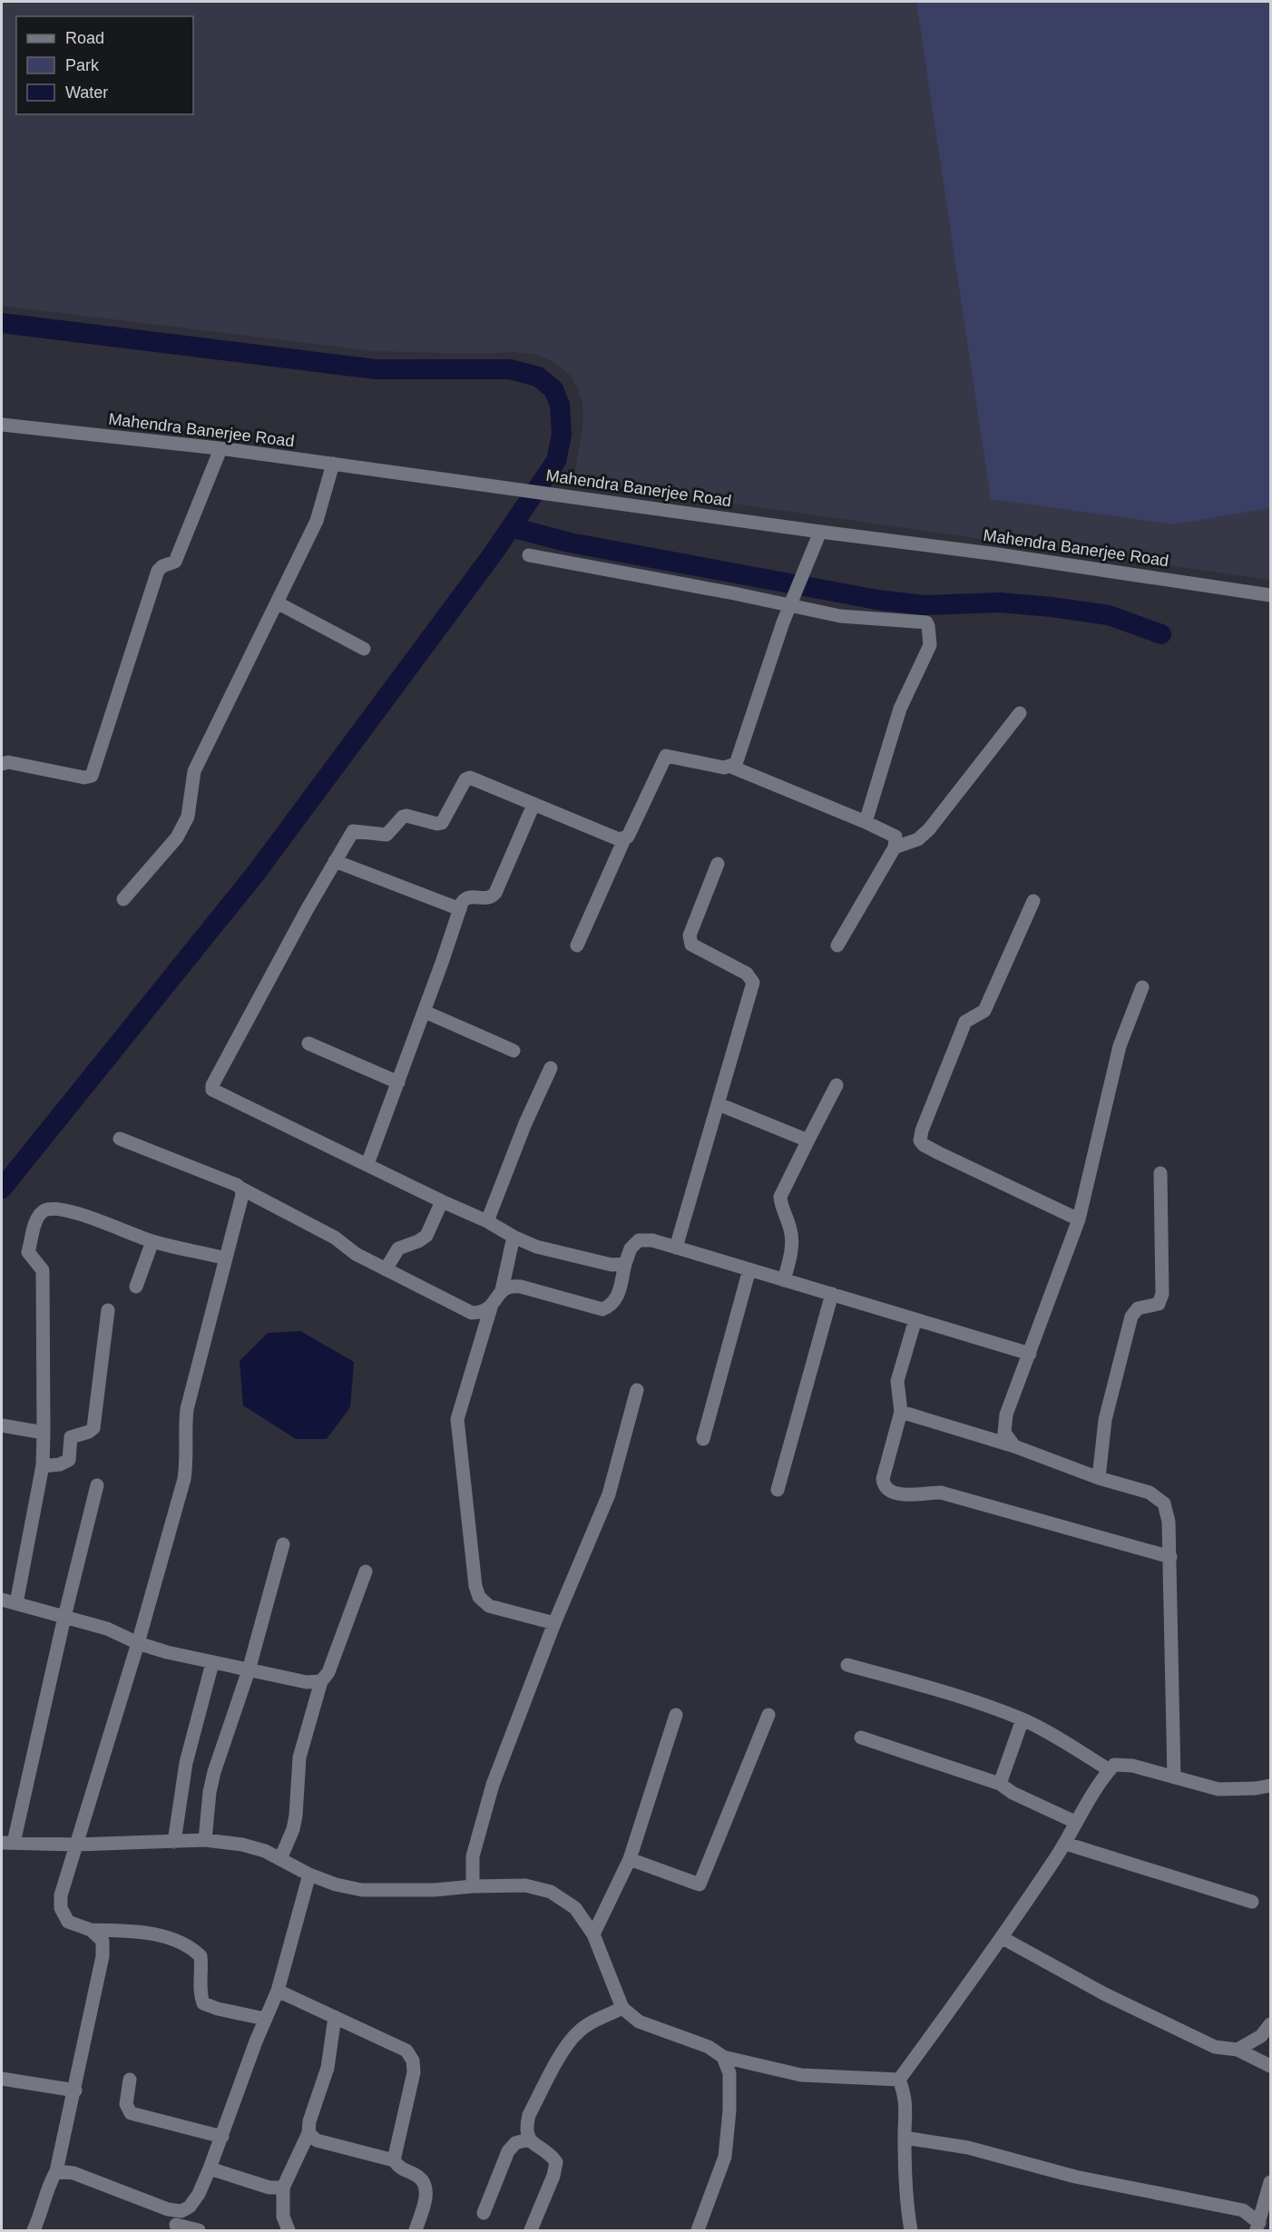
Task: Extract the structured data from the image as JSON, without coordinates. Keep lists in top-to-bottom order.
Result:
{
  "streets": {
    "street": ["Mahendra Banerjee Road"]
  },
  "legend": ["Road", "Park", "Water"]
}
